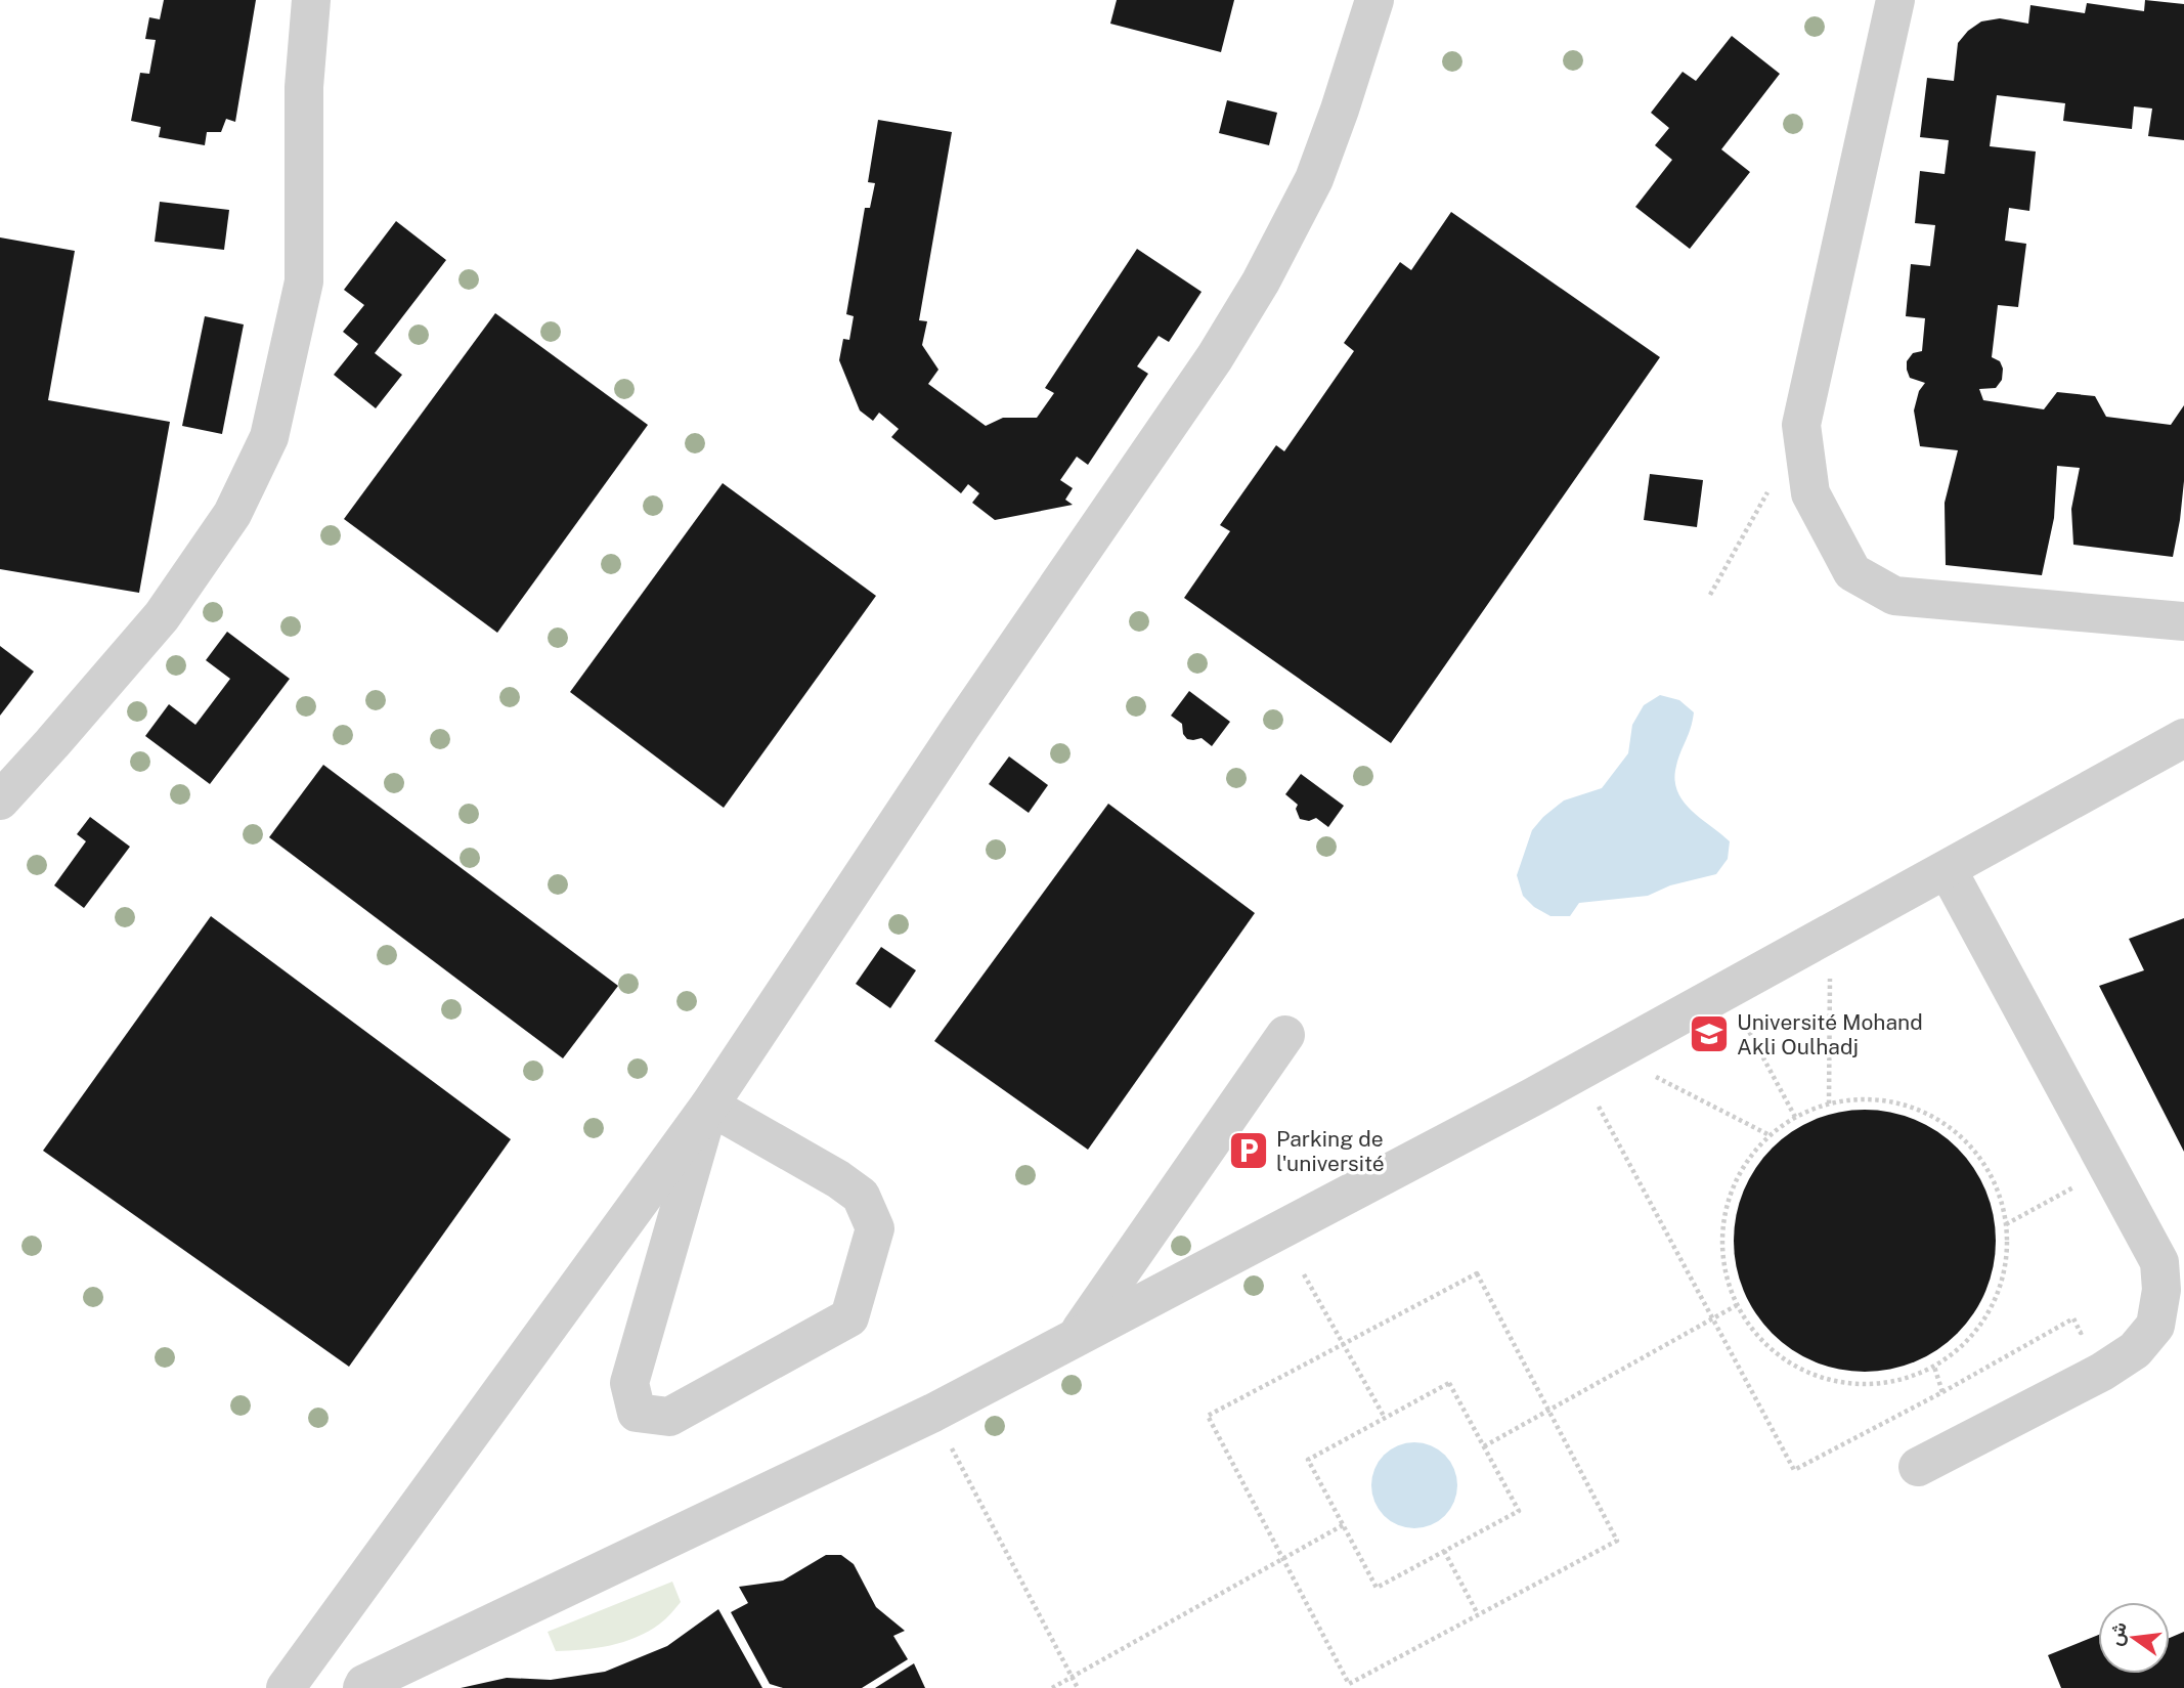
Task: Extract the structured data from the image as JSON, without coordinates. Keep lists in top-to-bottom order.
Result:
{
  "places": {
    "school or university": ["Université Mohand Akli Oulhadj"],
    "parking": ["Parking de l'université"]
  },
  "north": "left"
}
